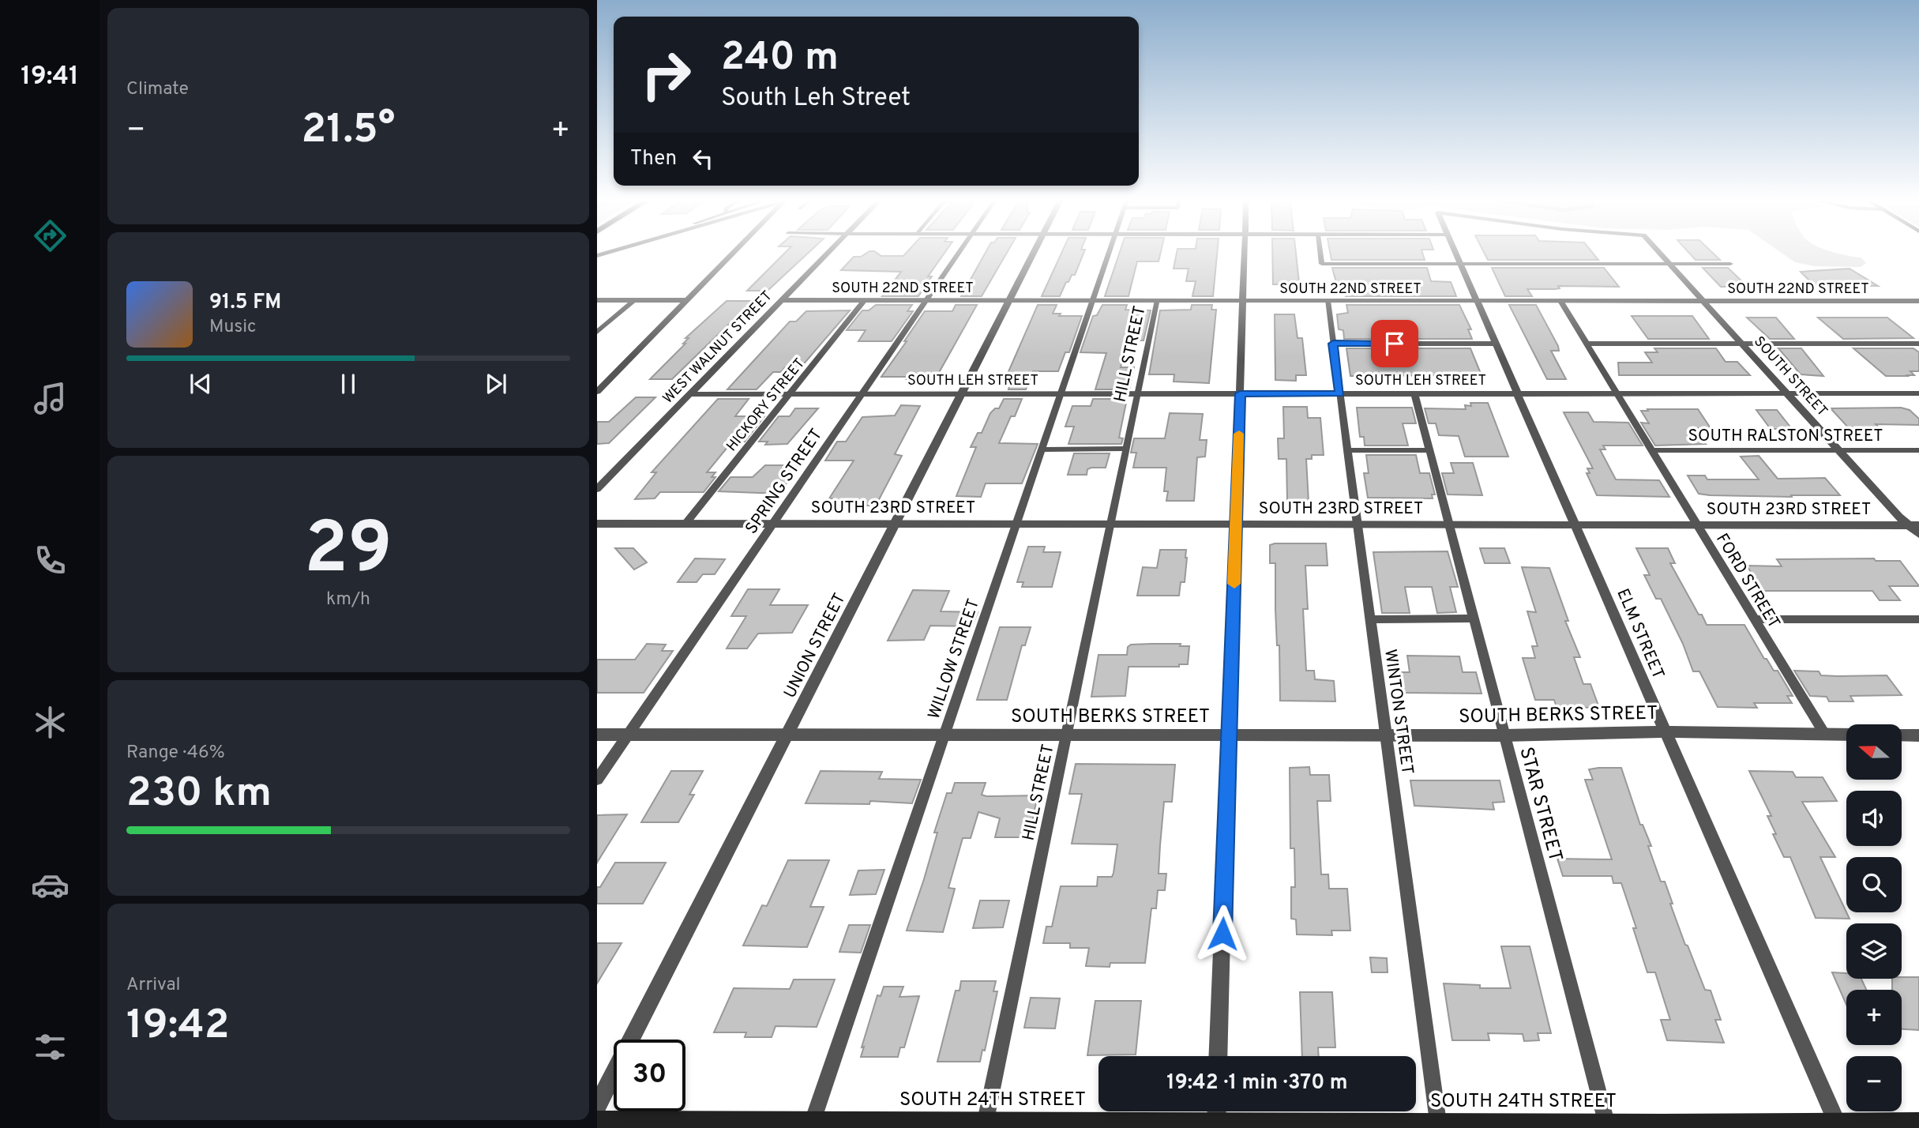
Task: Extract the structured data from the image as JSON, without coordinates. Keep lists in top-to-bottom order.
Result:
{
  "streets": {
    "main road": ["SOUTH 24TH STREET"],
    "street": [
      "SOUTH 22ND STREET",
      "WEST WALNUT STREET",
      "SOUTH STREET",
      "SOUTH LEH STREET",
      "SOUTH 23RD STREET",
      "ELM STREET",
      "UNION STREET",
      "SOUTH BERKS STREET"
    ],
    "lane": [
      "HILL STREET",
      "HICKORY STREET",
      "SOUTH RALSTON STREET",
      "SPRING STREET",
      "FORD STREET",
      "WILLOW STREET",
      "WINTON STREET",
      "STAR STREET"
    ]
  },
  "crossings": [
    ["SOUTH 22ND STREET", "WEST WALNUT STREET"],
    ["SOUTH 22ND STREET", "HILL STREET"],
    ["SOUTH 22ND STREET", "SOUTH STREET"],
    ["SOUTH 22ND STREET", "HICKORY STREET"],
    ["SOUTH 22ND STREET", "SPRING STREET"],
    ["SOUTH 22ND STREET", "FORD STREET"],
    ["SOUTH 22ND STREET", "ELM STREET"],
    ["SOUTH 22ND STREET", "UNION STREET"],
    ["SOUTH 22ND STREET", "WILLOW STREET"],
    ["SOUTH 22ND STREET", "WINTON STREET"],
    ["WEST WALNUT STREET", "SOUTH LEH STREET"],
    ["HILL STREET", "SOUTH LEH STREET"],
    ["HILL STREET", "SOUTH 23RD STREET"],
    ["HILL STREET", "SOUTH BERKS STREET"],
    ["HILL STREET", "SOUTH 24TH STREET"],
    ["SOUTH STREET", "SOUTH LEH STREET"],
    ["SOUTH STREET", "SOUTH RALSTON STREET"],
    ["SOUTH STREET", "SOUTH 23RD STREET"],
    ["SOUTH LEH STREET", "HICKORY STREET"],
    ["SOUTH LEH STREET", "SPRING STREET"],
    ["SOUTH LEH STREET", "FORD STREET"],
    ["SOUTH LEH STREET", "ELM STREET"],
    ["SOUTH LEH STREET", "UNION STREET"],
    ["SOUTH LEH STREET", "WILLOW STREET"],
    ["SOUTH LEH STREET", "WINTON STREET"],
    ["SOUTH LEH STREET", "STAR STREET"],
    ["HICKORY STREET", "SOUTH 23RD STREET"],
    ["SOUTH RALSTON STREET", "FORD STREET"],
    ["SPRING STREET", "SOUTH 23RD STREET"],
    ["SPRING STREET", "SOUTH BERKS STREET"],
    ["SOUTH 23RD STREET", "FORD STREET"],
    ["SOUTH 23RD STREET", "ELM STREET"],
    ["SOUTH 23RD STREET", "UNION STREET"],
    ["SOUTH 23RD STREET", "WILLOW STREET"],
    ["SOUTH 23RD STREET", "WINTON STREET"],
    ["SOUTH 23RD STREET", "STAR STREET"],
    ["FORD STREET", "SOUTH BERKS STREET"],
    ["ELM STREET", "SOUTH BERKS STREET"],
    ["ELM STREET", "SOUTH 24TH STREET"],
    ["UNION STREET", "SOUTH BERKS STREET"],
    ["WILLOW STREET", "SOUTH BERKS STREET"],
    ["WILLOW STREET", "SOUTH 24TH STREET"],
    ["WINTON STREET", "SOUTH BERKS STREET"],
    ["WINTON STREET", "SOUTH 24TH STREET"],
    ["SOUTH BERKS STREET", "STAR STREET"],
    ["STAR STREET", "SOUTH 24TH STREET"]
  ],
  "north": "left",
  "page": {
    "tabs": "19:41",
    "tile": [
      "Climate",
      ["29", "km/h"],
      ["Range · 46%", "230 km"],
      ["Arrival", "19:42"]
    ],
    "turn": ["240 m", "South Leh Street"],
    "heat": ["−", "21.5°", "+"],
    "then": "Then",
    "song": ["91.5 FM", "Music"],
    "map_buttons": ["+", "−"],
    "limit": "30",
    "trip": "19:42 · 1 min · 370 m"
  }
}
